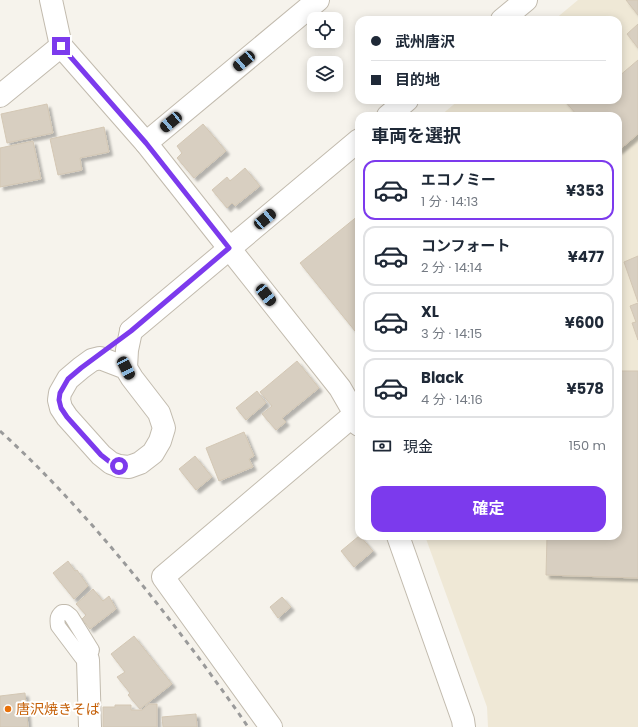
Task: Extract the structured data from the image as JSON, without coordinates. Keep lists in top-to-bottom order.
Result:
{
  "places": ["唐沢焼きそば"],
  "page": {
    "banner": ["武州唐沢", "目的地"],
    "heading": "車両を選択",
    "list": [
      {
        "name": "エコノミー",
        "note": "1 分 · 14:13",
        "value": "¥353"
      },
      {
        "name": "コンフォート",
        "note": "2 分 · 14:14",
        "value": "¥477"
      },
      {
        "name": "XL",
        "note": "3 分 · 14:15",
        "value": "¥600"
      },
      {
        "name": "Black",
        "note": "4 分 · 14:16",
        "value": "¥578"
      }
    ],
    "pay": ["現金", "150 m"],
    "buttons": "確定"
  }
}
